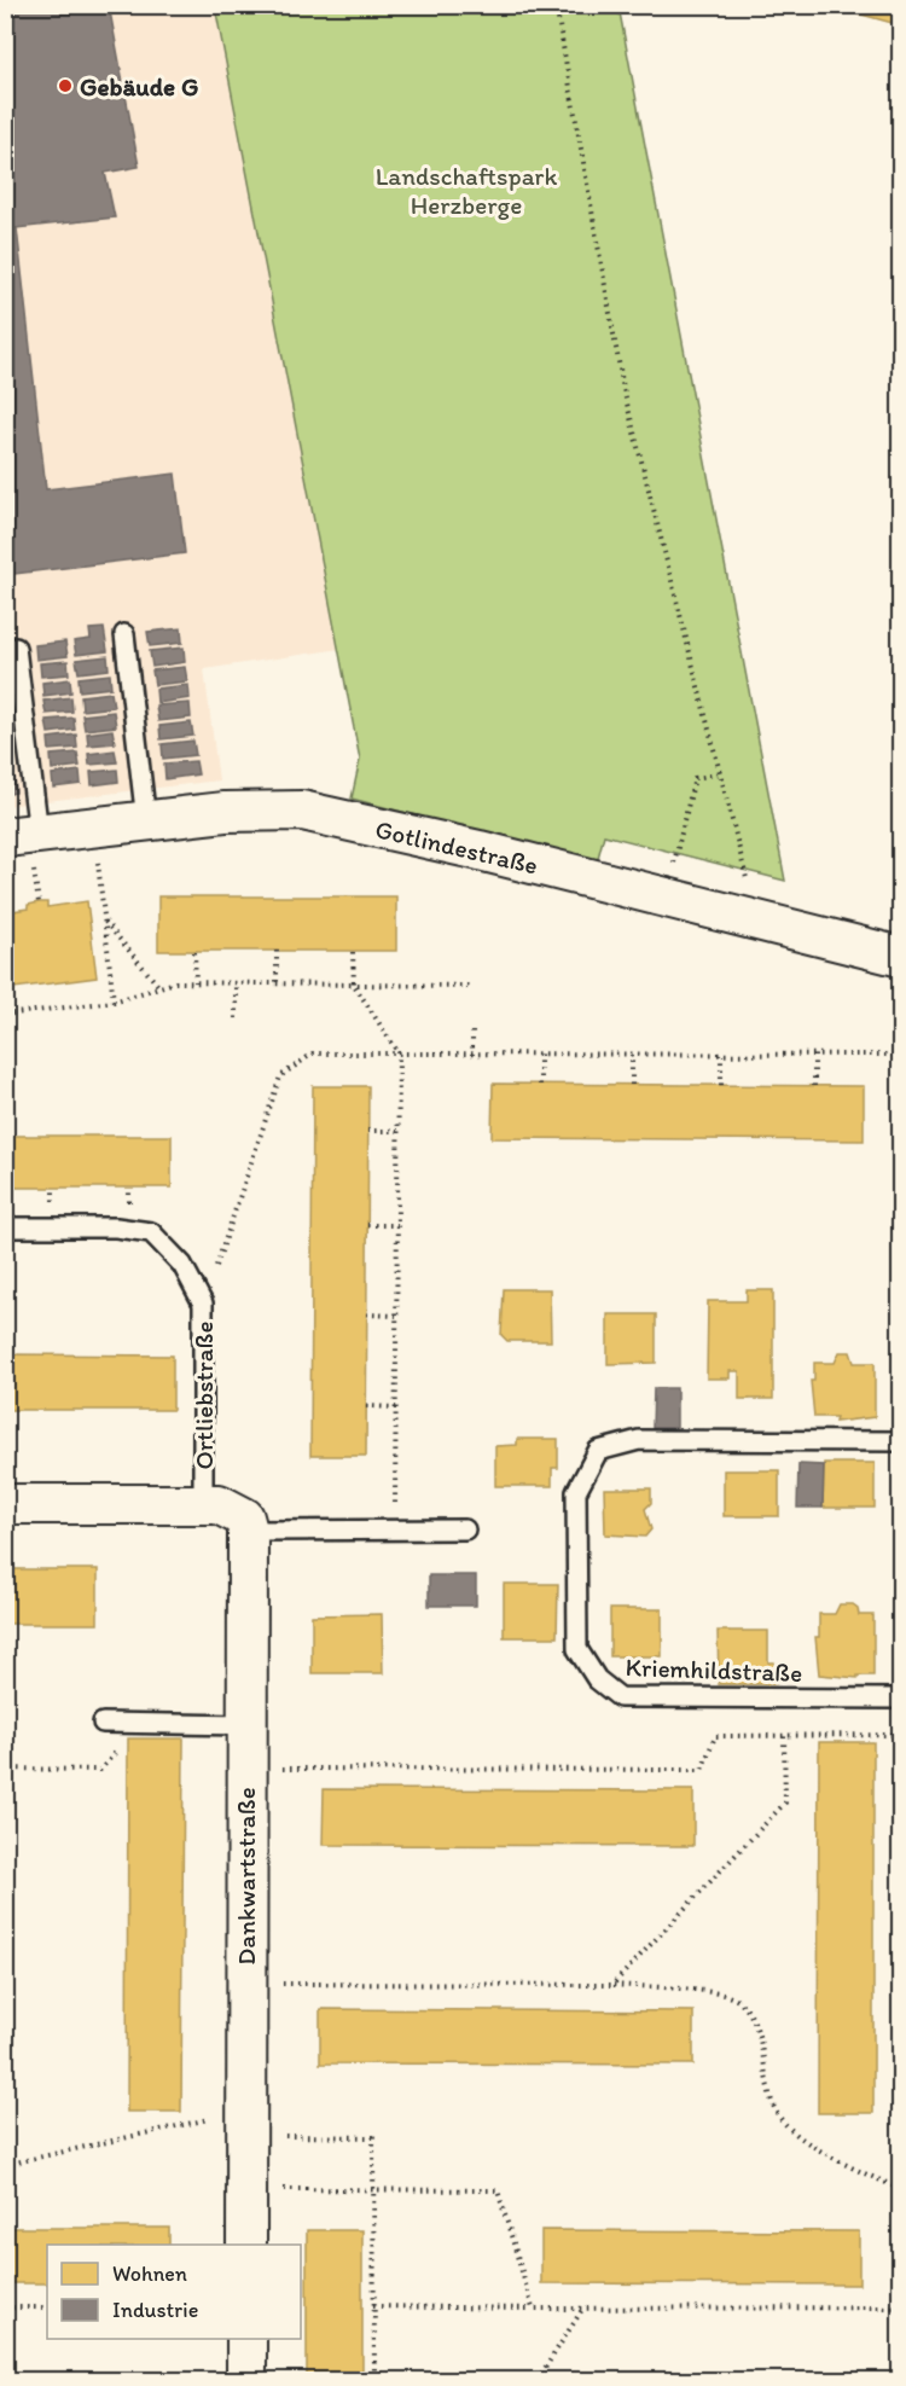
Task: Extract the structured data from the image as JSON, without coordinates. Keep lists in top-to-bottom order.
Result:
{
  "streets": {
    "street": ["Gotlindestraße", "Ortliebstraße", "Dankwartstraße"],
    "lane": ["Kriemhildstraße"]
  },
  "crossings": [
    ["Ortliebstraße", "Dankwartstraße"]
  ],
  "parks": ["Landschaftspark Herzberge"],
  "places": ["Gebäude G"],
  "legend": ["Wohnen", "Industrie"]
}
